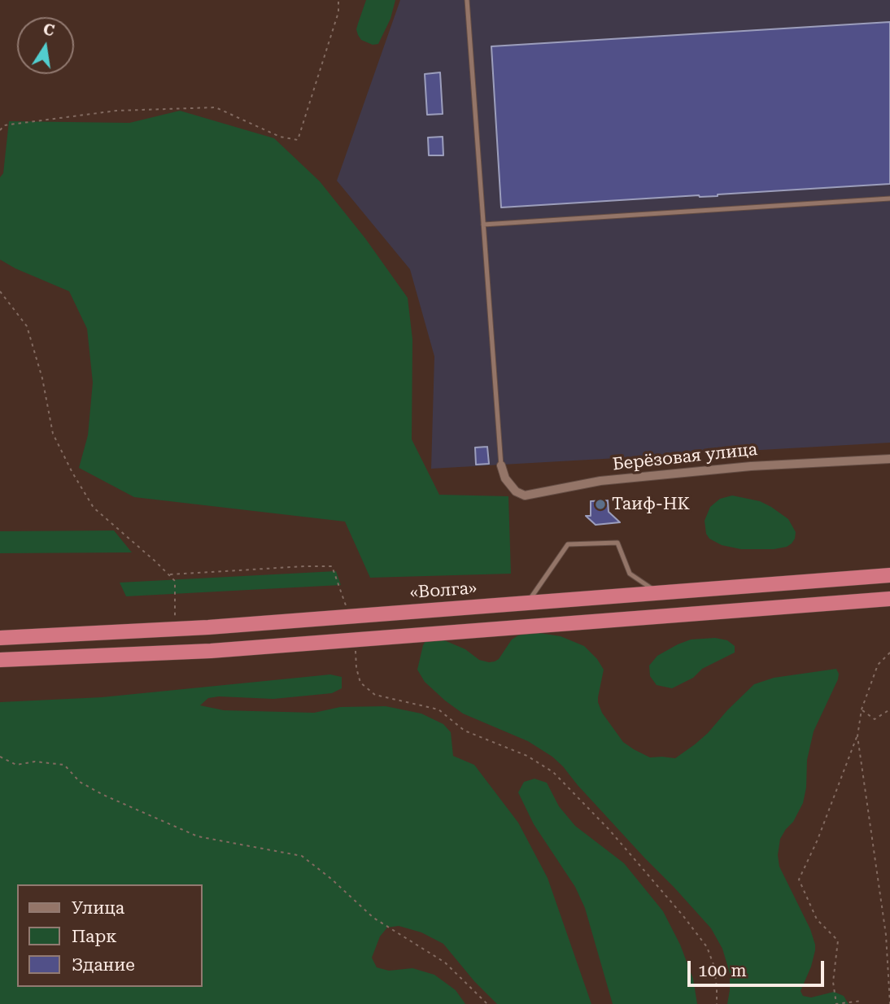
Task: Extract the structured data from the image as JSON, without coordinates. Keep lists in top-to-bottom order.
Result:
{
  "streets": {
    "highway": ["«Волга»"],
    "street": ["Берёзовая улица"]
  },
  "places": ["Таиф-НК"],
  "legend": ["Улица", "Парк", "Здание"],
  "scale_bar": "100 m",
  "north": "top"
}
